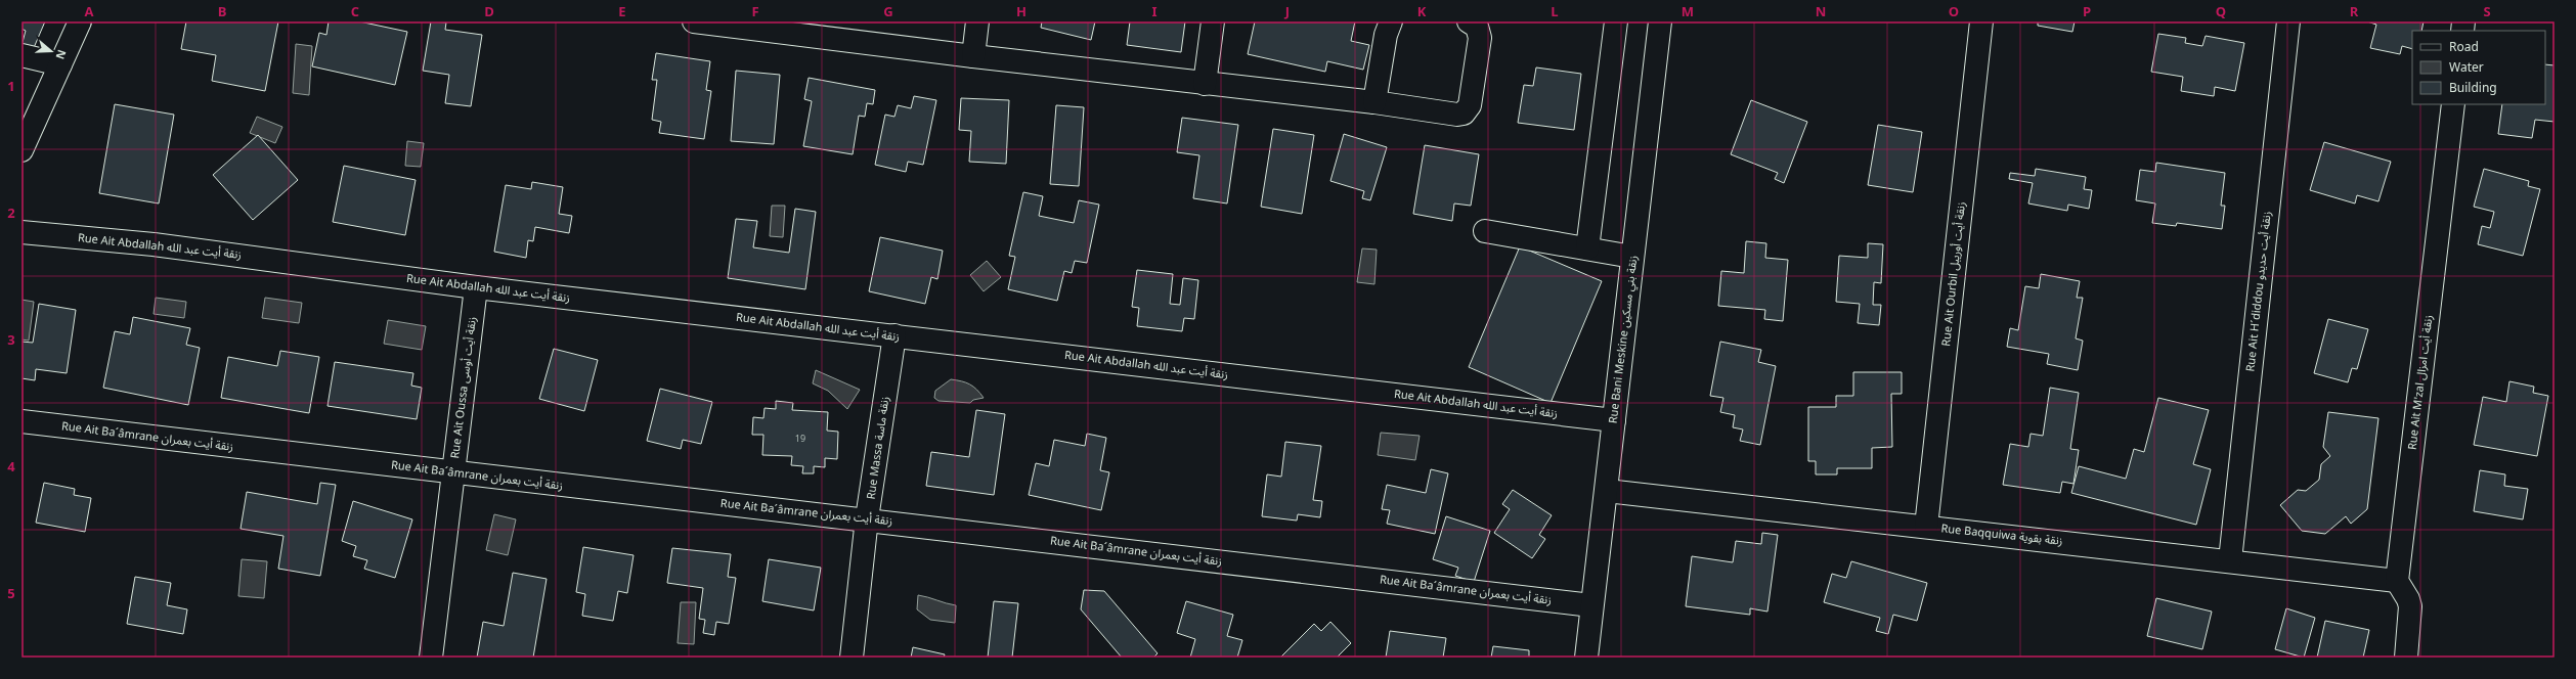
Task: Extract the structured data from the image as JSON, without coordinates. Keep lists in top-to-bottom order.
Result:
{
  "streets": {
    "street": [
      "Rue Ait Abdallah زنقة أيت عبد الله",
      "Rue Ait Ourbil زنقة أيت أوريبل",
      "Rue Ait H´diddou زنقة أيت حديدو",
      "Rue Bani Meskine زنقة بني مسكين",
      "Rue Ait M'zal زنقة أيت امزال",
      "Rue Ait Oussa زنقة أيت أوسى",
      "Rue Ait Ba´âmrane زنقة أيت بعمران",
      "Rue Massa زنقة ماسة",
      "Rue Baqquiwa زنقة بقوية"
    ]
  },
  "crossings": [
    ["Rue Ait Abdallah زنقة أيت عبد الله", "Rue Bani Meskine زنقة بني مسكين"],
    ["Rue Ait Abdallah زنقة أيت عبد الله", "Rue Ait Oussa زنقة أيت أوسى"],
    ["Rue Ait Abdallah زنقة أيت عبد الله", "Rue Massa زنقة ماسة"],
    ["Rue Ait Ourbil زنقة أيت أوريبل", "Rue Baqquiwa زنقة بقوية"],
    ["Rue Ait H´diddou زنقة أيت حديدو", "Rue Baqquiwa زنقة بقوية"],
    ["Rue Bani Meskine زنقة بني مسكين", "Rue Ait Ba´âmrane زنقة أيت بعمران"],
    ["Rue Bani Meskine زنقة بني مسكين", "Rue Baqquiwa زنقة بقوية"],
    ["Rue Ait M'zal زنقة أيت امزال", "Rue Baqquiwa زنقة بقوية"],
    ["Rue Ait Oussa زنقة أيت أوسى", "Rue Ait Ba´âmrane زنقة أيت بعمران"],
    ["Rue Ait Ba´âmrane زنقة أيت بعمران", "Rue Massa زنقة ماسة"]
  ],
  "house_numbers": ["19"],
  "legend": ["Road", "Water", "Building"],
  "north": "right",
  "grid": {
    "columns": [
      "A",
      "B",
      "C",
      "D",
      "E",
      "F",
      "G",
      "H",
      "I",
      "J",
      "K",
      "L",
      "M",
      "N",
      "O",
      "P",
      "Q",
      "R",
      "S"
    ],
    "rows": [
      "1",
      "2",
      "3",
      "4",
      "5"
    ]
  }
}
